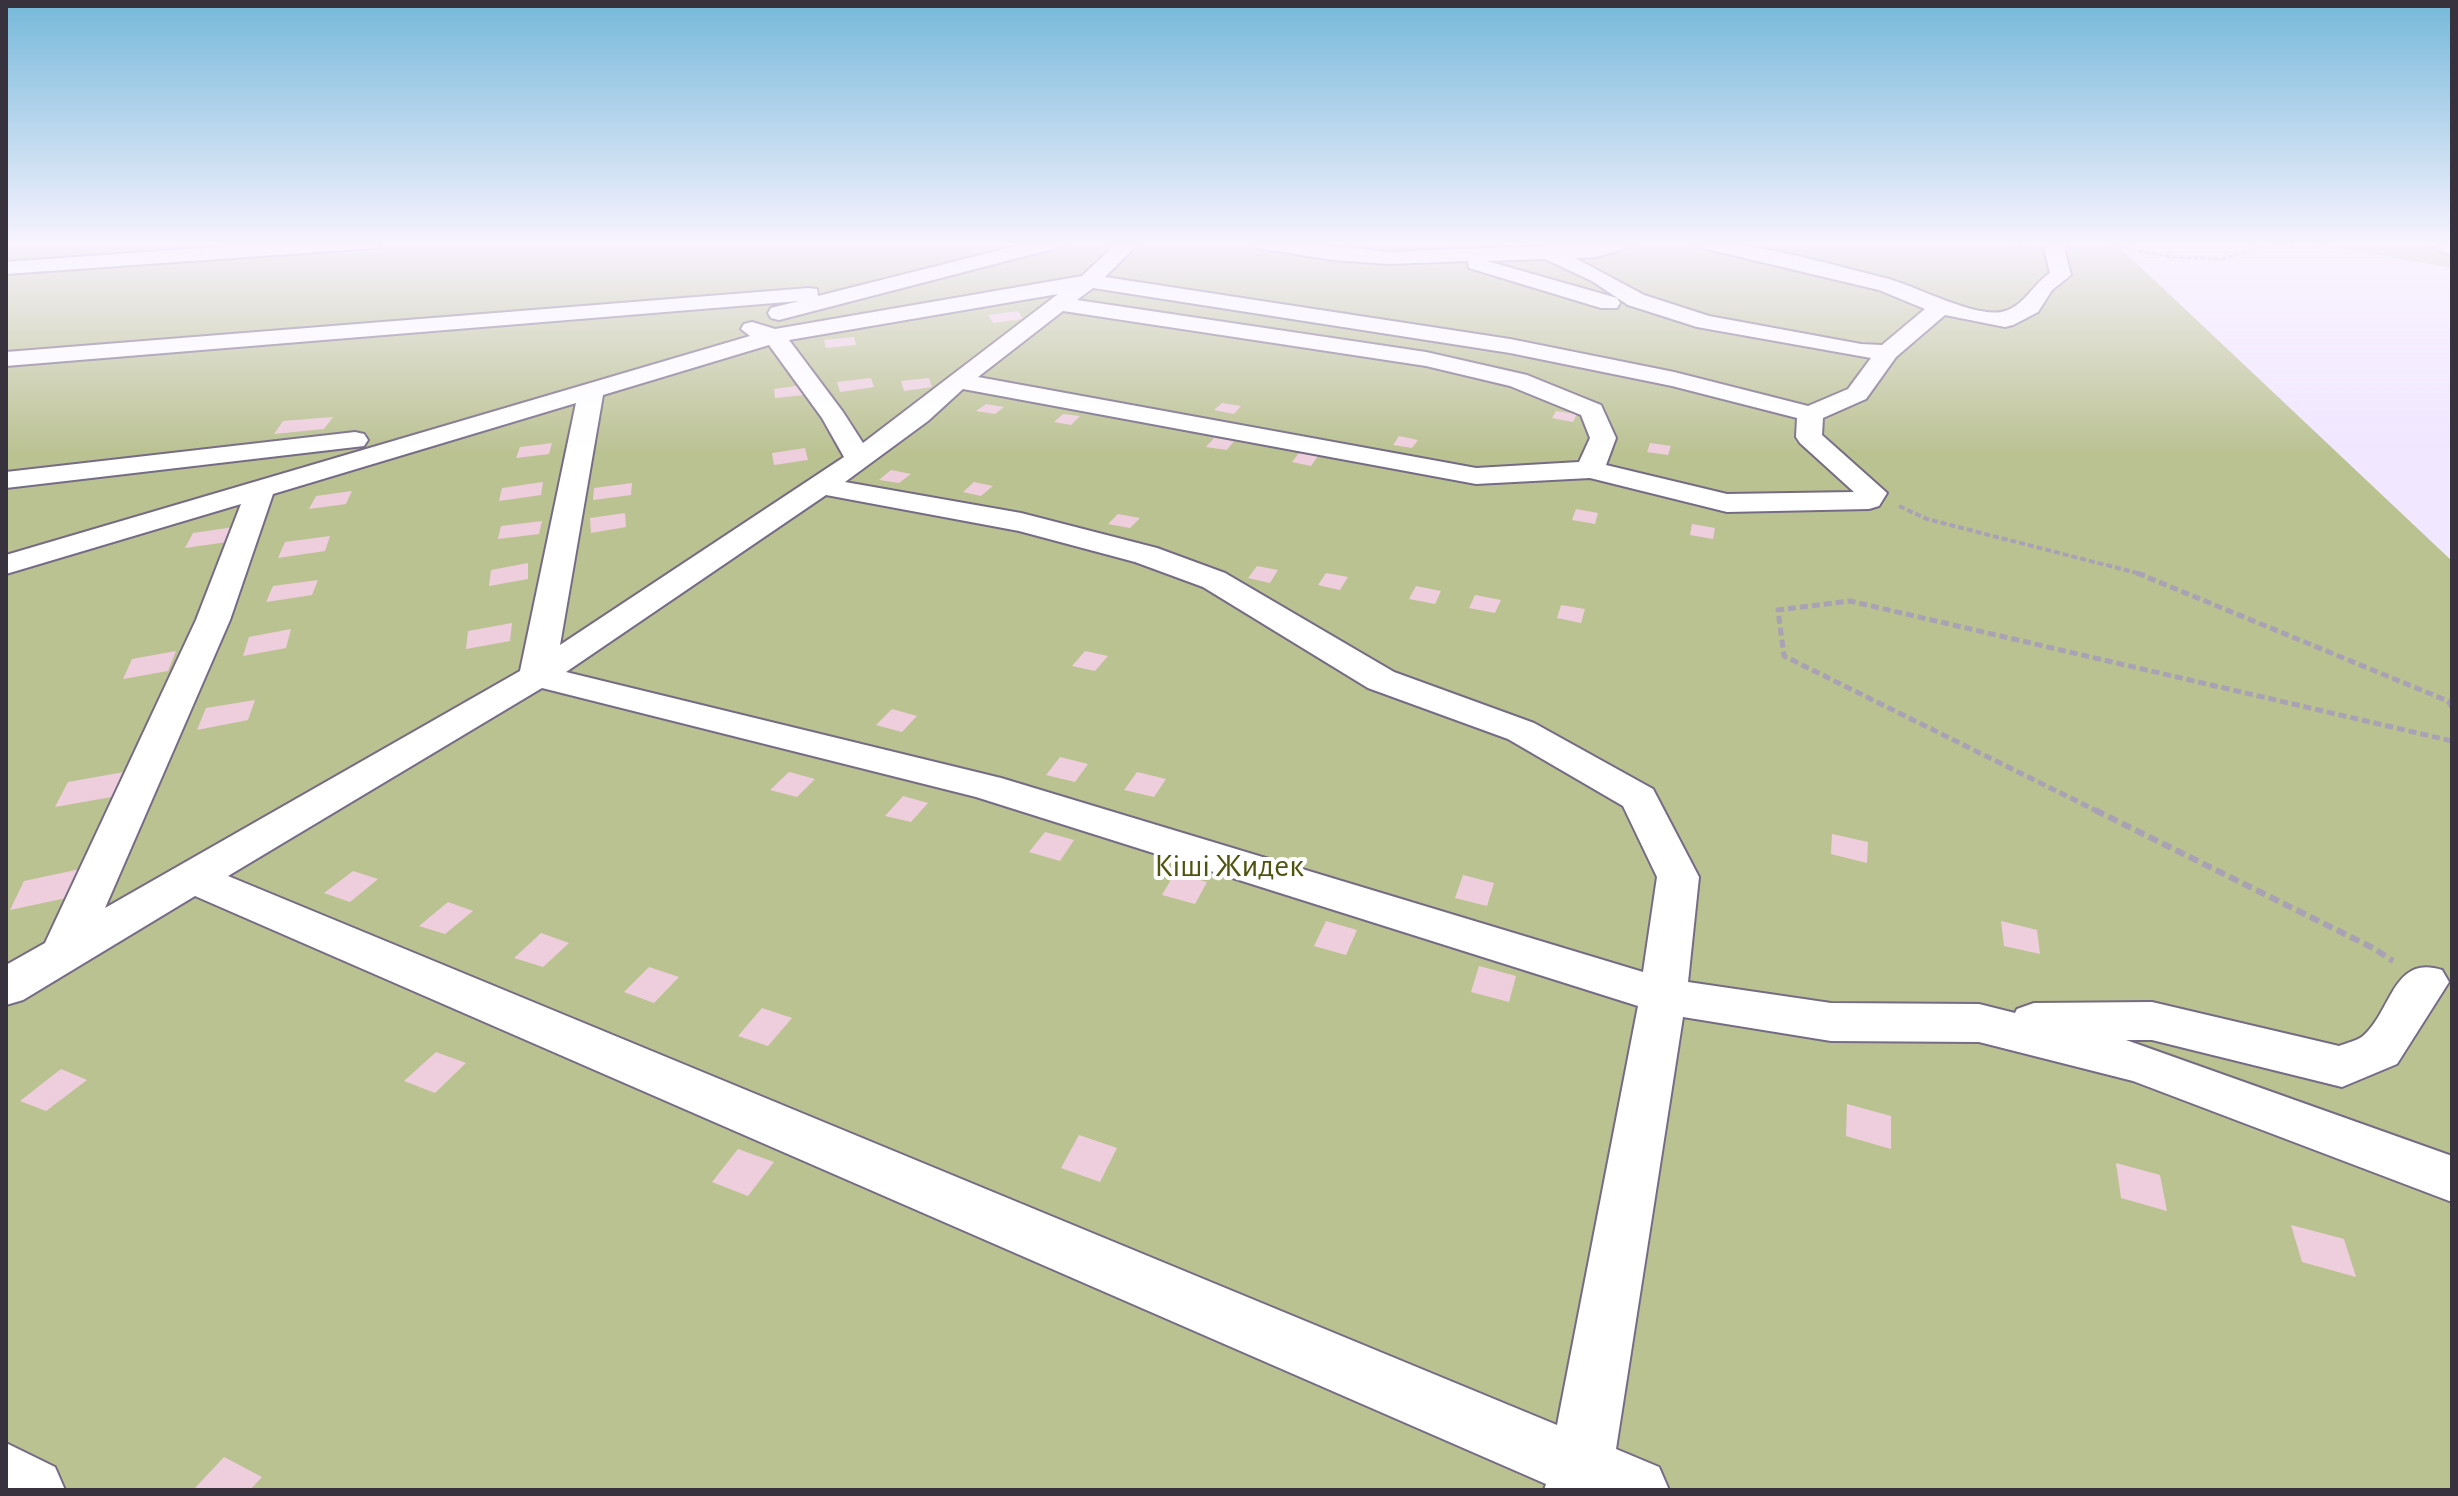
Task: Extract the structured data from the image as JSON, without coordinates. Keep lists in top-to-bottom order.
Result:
{
  "parks": ["Кіші Жидек"]
}
